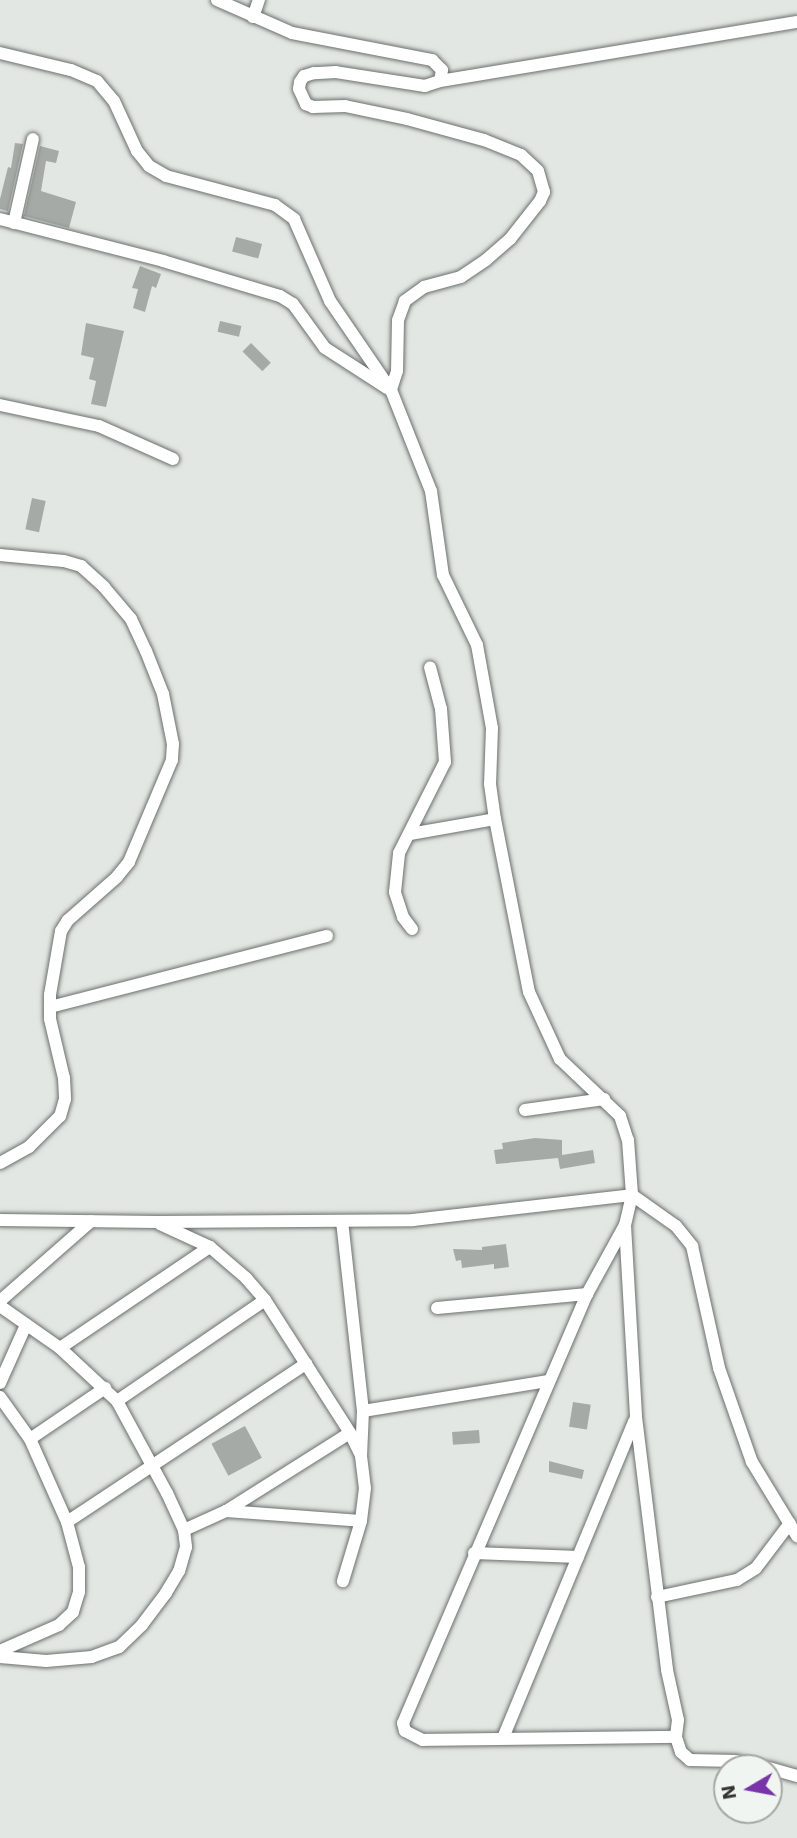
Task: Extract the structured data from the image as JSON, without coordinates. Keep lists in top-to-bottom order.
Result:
{
  "north": "left"
}
